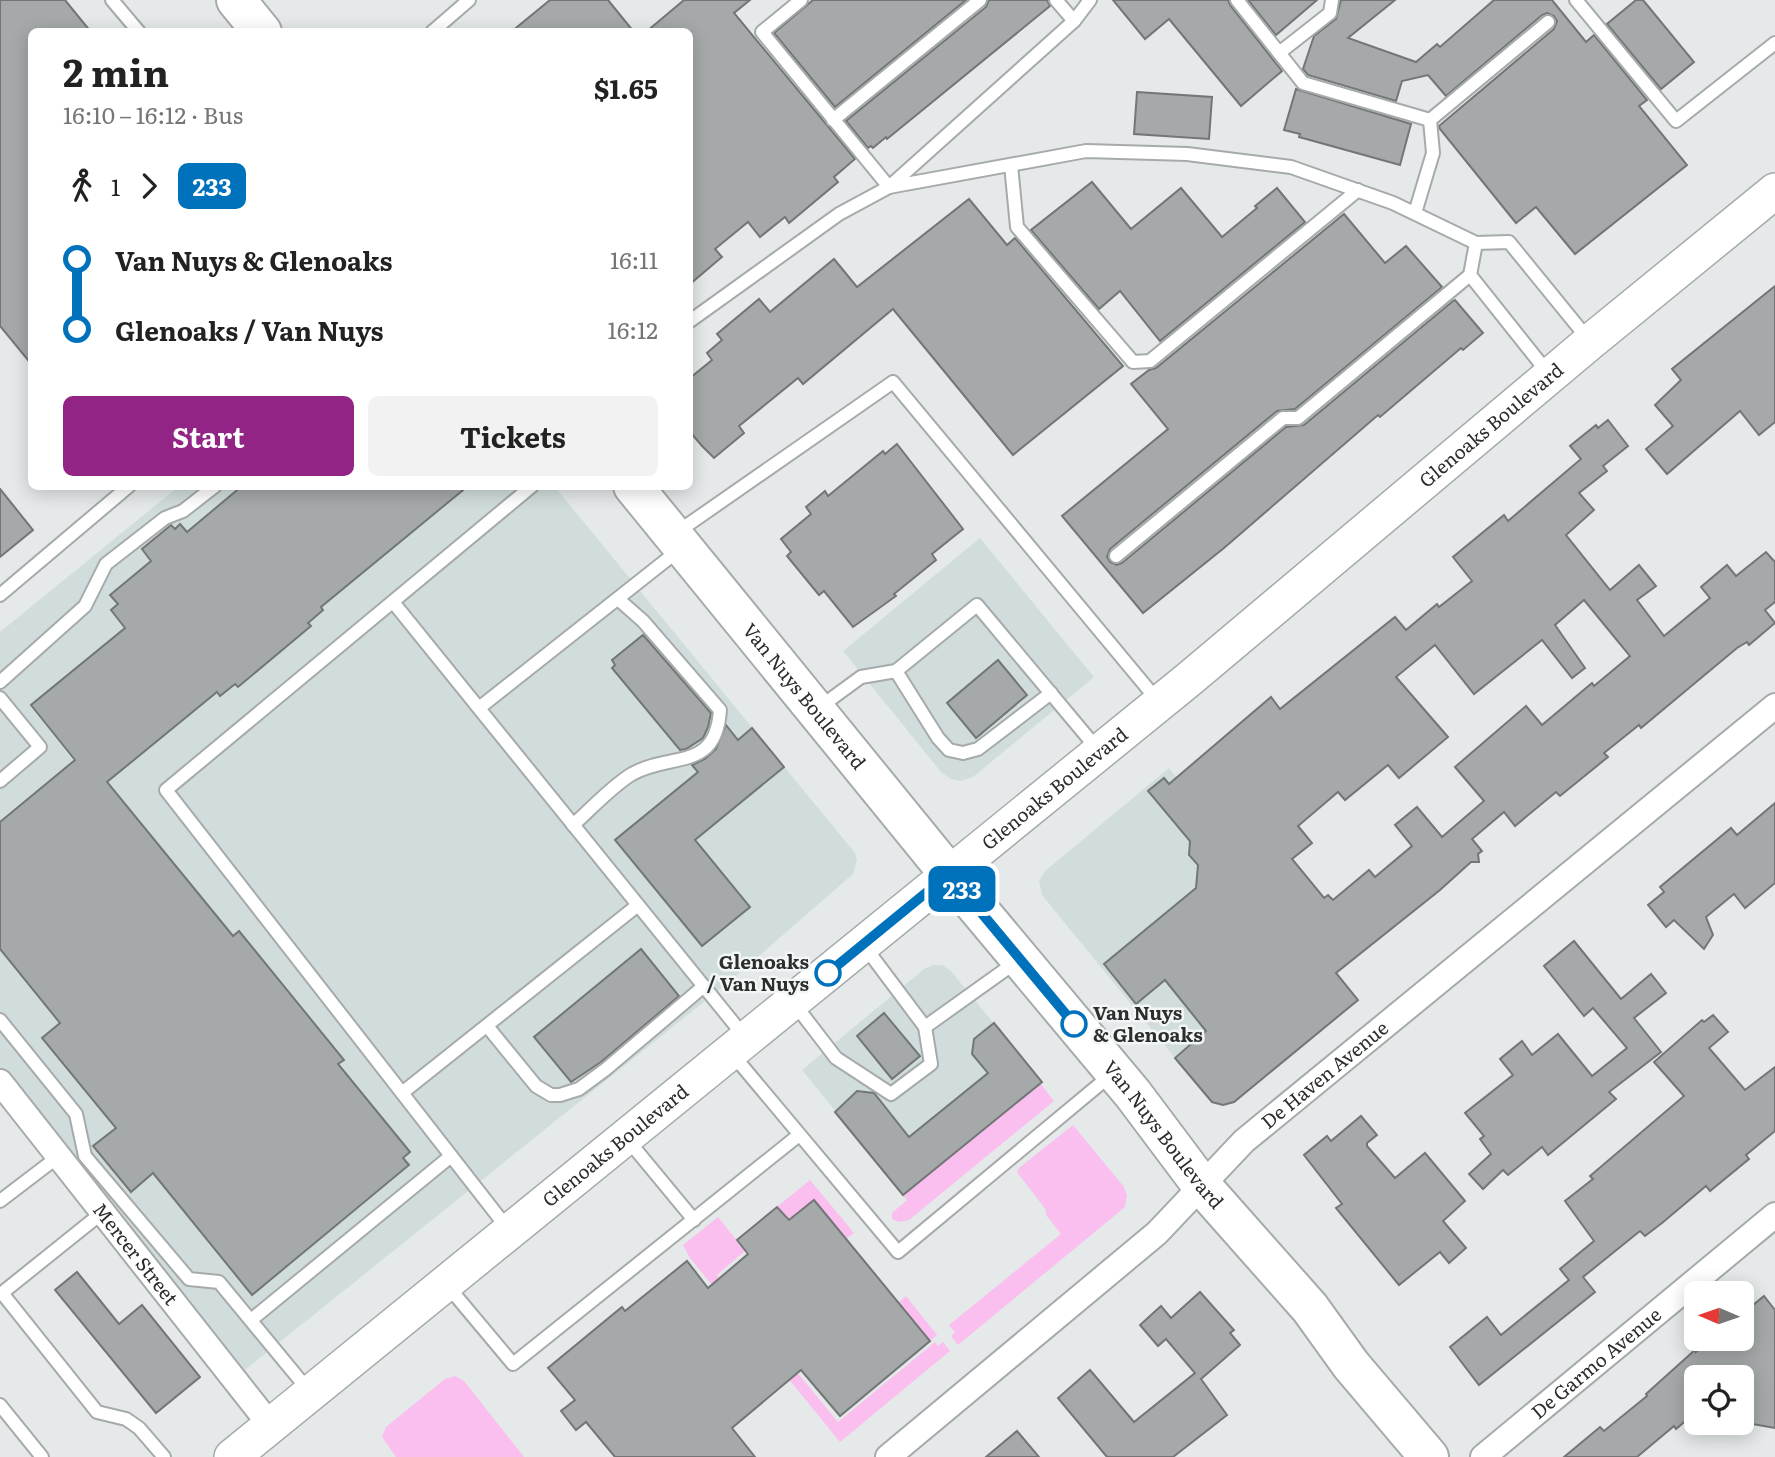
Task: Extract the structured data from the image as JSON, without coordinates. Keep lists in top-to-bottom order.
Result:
{
  "streets": {
    "main road": ["Glenoaks Boulevard", "Van Nuys Boulevard"],
    "street": ["De Haven Avenue", "Mercer Street", "De Garmo Avenue"]
  },
  "crossings": [
    ["Glenoaks Boulevard", "Van Nuys Boulevard"],
    ["Glenoaks Boulevard", "Mercer Street"],
    ["Van Nuys Boulevard", "De Haven Avenue"]
  ],
  "places": ["Glenoaks / Van Nuys", "Van Nuys & Glenoaks"],
  "lines": ["bus line 233"],
  "north": "left",
  "page": {
    "on_map": "233",
    "heading": ["2 min", "16:10 – 16:12 · Bus", "$1.65"],
    "legs": ["1", "233"],
    "list": [
      {
        "name": "Van Nuys & Glenoaks",
        "value": "16:11"
      },
      {
        "name": "Glenoaks / Van Nuys",
        "value": "16:12"
      }
    ],
    "buttons": ["Start", "Tickets"]
  }
}
